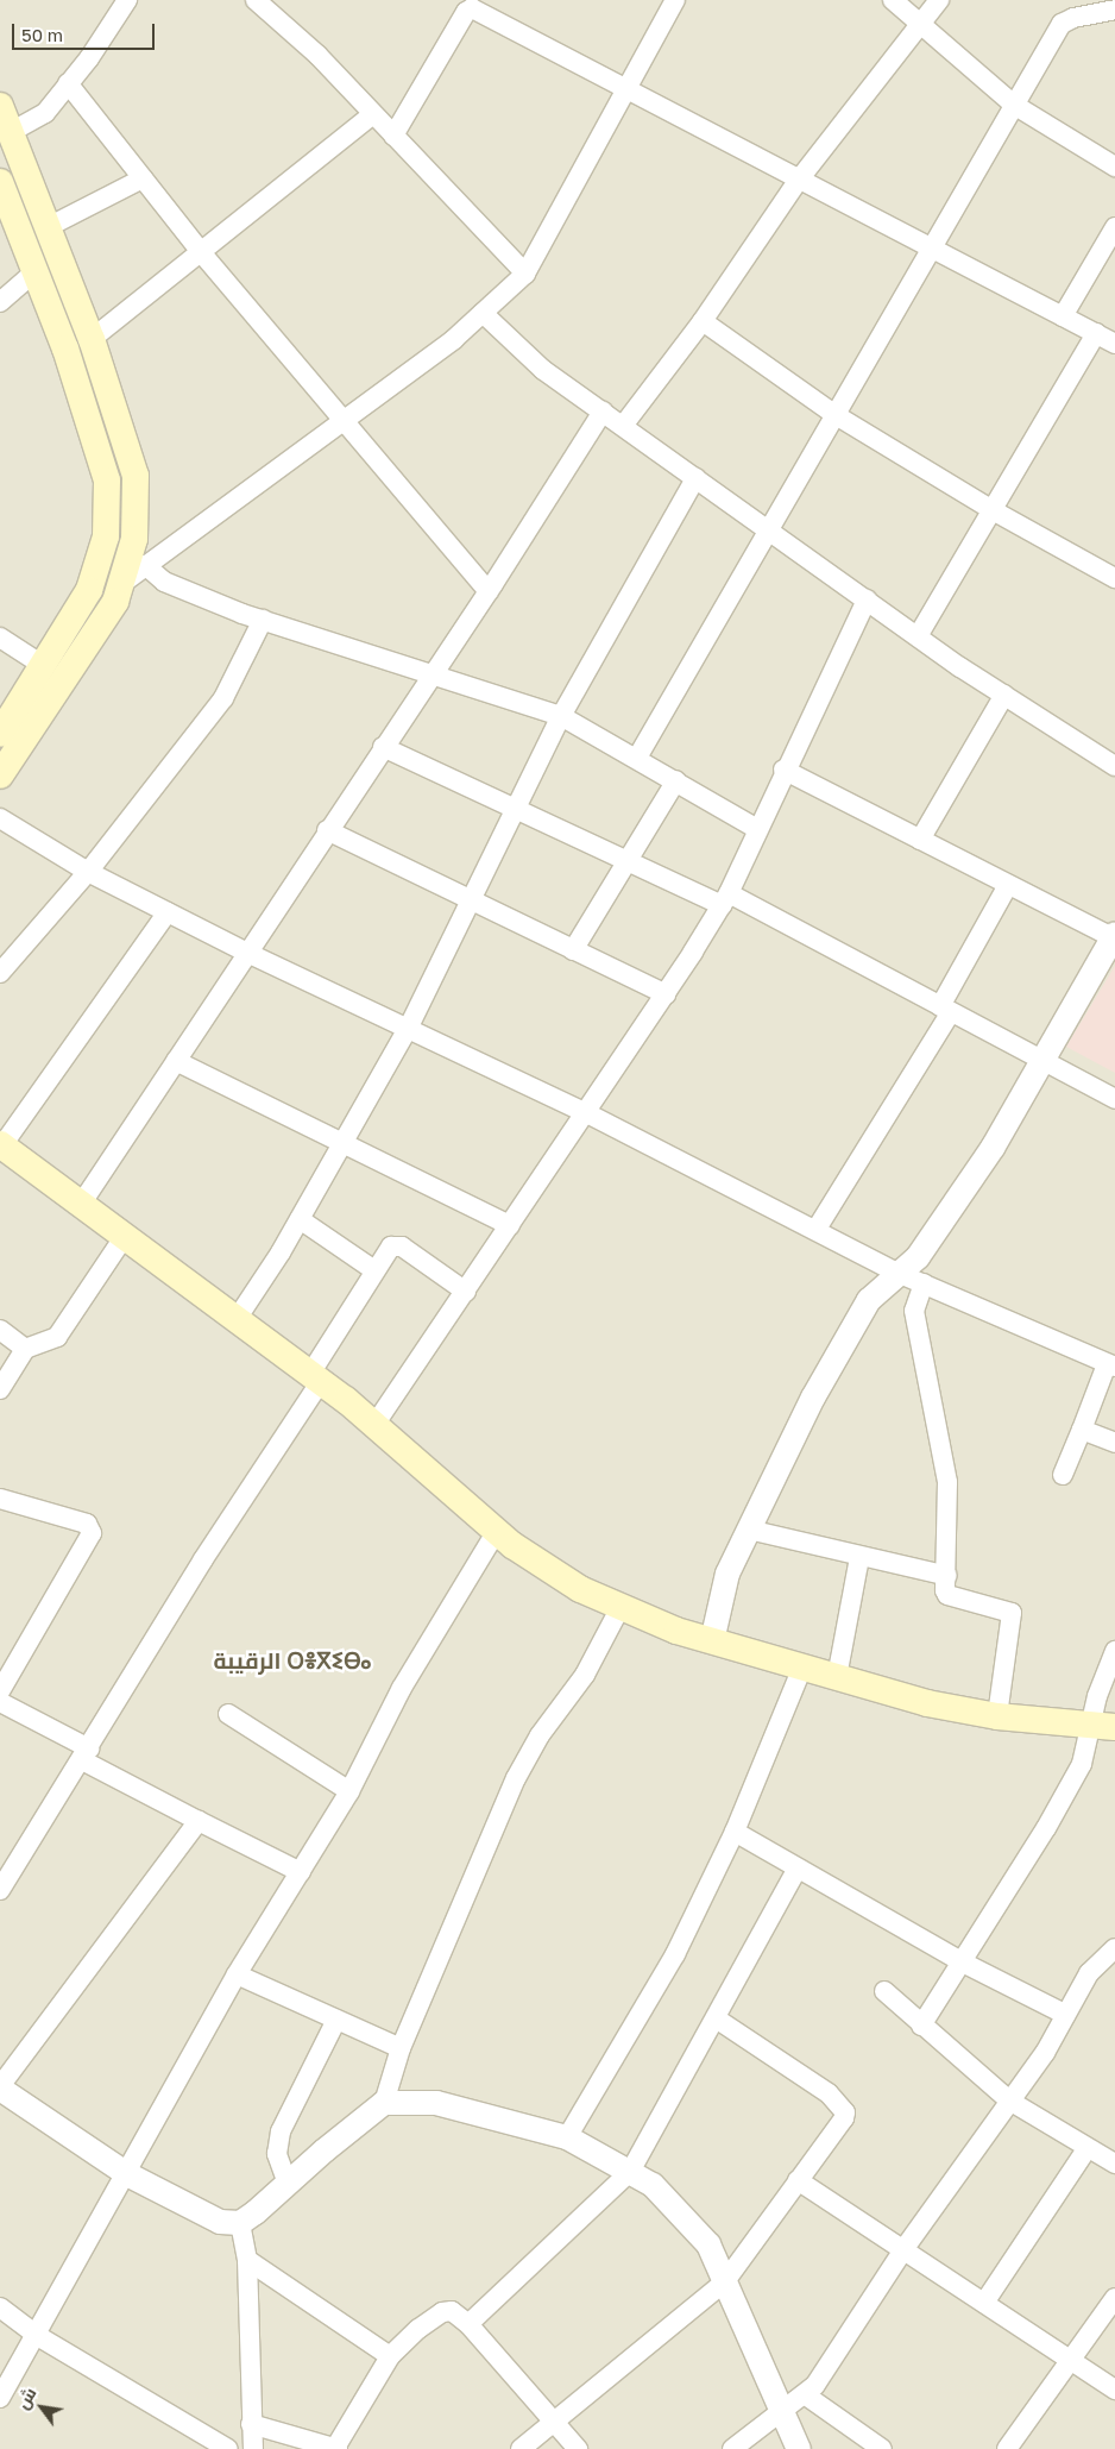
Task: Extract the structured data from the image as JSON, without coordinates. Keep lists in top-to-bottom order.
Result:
{
  "districts": ["الرقيبة ⵔⴻⴳⵉⴱⴰ"],
  "scale_bar": "50 m",
  "north": "top left"
}
